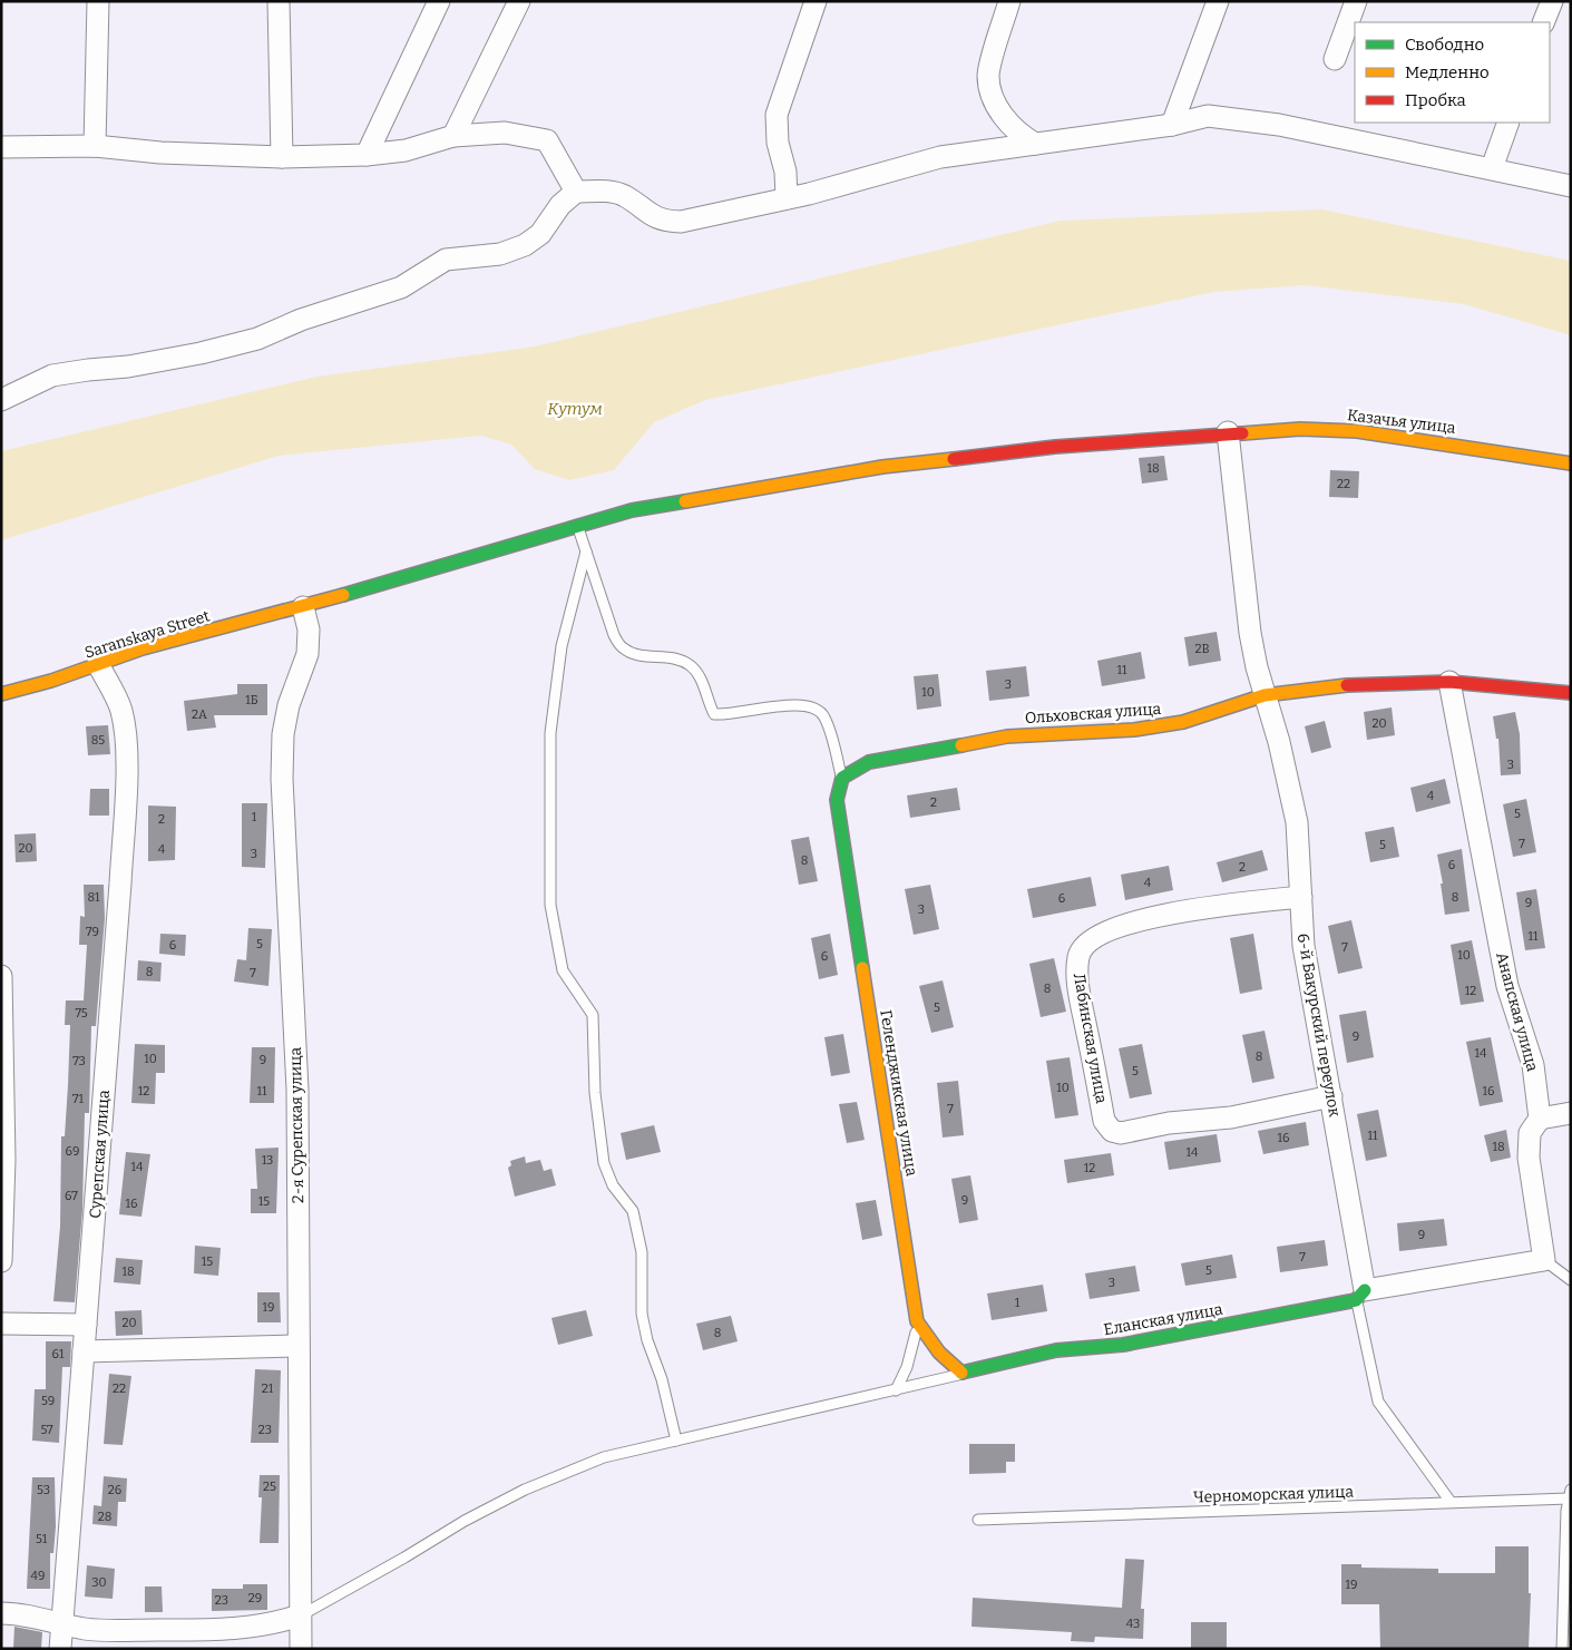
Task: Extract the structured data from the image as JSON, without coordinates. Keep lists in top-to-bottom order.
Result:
{
  "streets": {
    "street": [
      "Казачья улица",
      "Saranskaya Street",
      "Ольховская улица",
      "Анапская улица",
      "6-й Бакурский переулок",
      "Лабинская улица",
      "Геленджикская улица",
      "2-я Сурепская улица",
      "Сурепская улица",
      "Еланская улица"
    ],
    "lane": ["Черноморская улица"]
  },
  "crossings": [
    ["Казачья улица", "Saranskaya Street"],
    ["Казачья улица", "6-й Бакурский переулок"],
    ["Saranskaya Street", "2-я Сурепская улица"],
    ["Saranskaya Street", "Сурепская улица"],
    ["Ольховская улица", "Анапская улица"],
    ["Ольховская улица", "6-й Бакурский переулок"],
    ["Ольховская улица", "Геленджикская улица"],
    ["6-й Бакурский переулок", "Лабинская улица"],
    ["6-й Бакурский переулок", "Еланская улица"],
    ["Геленджикская улица", "Еланская улица"]
  ],
  "water": ["Кутум"],
  "house_numbers": [
    "18",
    "22",
    "2В",
    "11",
    "3",
    "10",
    "1Б",
    "2А",
    "20",
    "85",
    "3",
    "4",
    "2",
    "5",
    "1",
    "2",
    "7",
    "5",
    "20",
    "4",
    "3",
    "8",
    "6",
    "2",
    "4",
    "81",
    "8",
    "6",
    "9",
    "3",
    "79",
    "11",
    "5",
    "6",
    "7",
    "10",
    "6",
    "8",
    "7",
    "8",
    "12",
    "5",
    "75",
    "9",
    "14",
    "8",
    "10",
    "9",
    "73",
    "5",
    "10",
    "12",
    "11",
    "16",
    "71",
    "7",
    "11",
    "16",
    "18",
    "69",
    "14",
    "13",
    "14",
    "12",
    "67",
    "9",
    "15",
    "16",
    "9",
    "7",
    "15",
    "5",
    "18",
    "3",
    "1",
    "19",
    "20",
    "8",
    "61",
    "22",
    "21",
    "59",
    "57",
    "23",
    "25",
    "53",
    "26",
    "28",
    "51",
    "49",
    "30",
    "19",
    "29",
    "23",
    "43"
  ],
  "legend": ["Свободно", "Медленно", "Пробка"]
}
